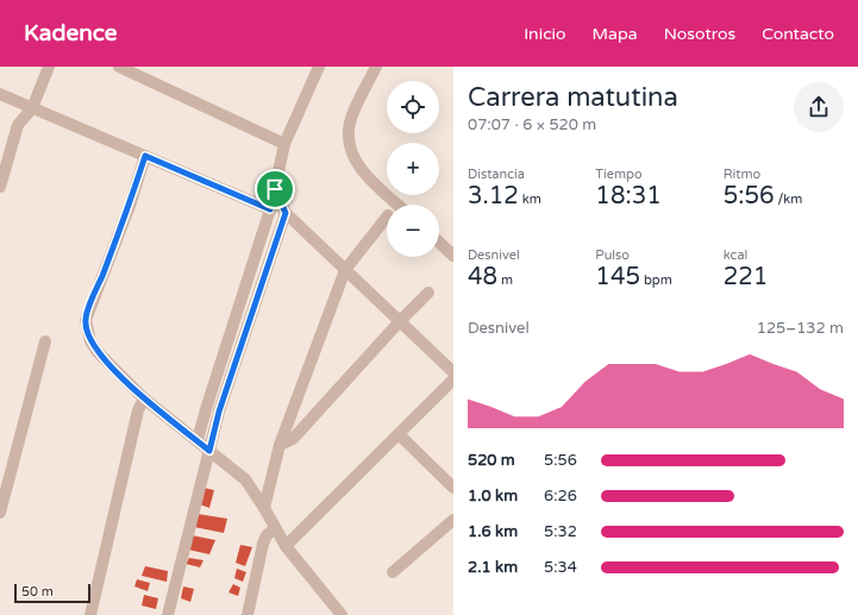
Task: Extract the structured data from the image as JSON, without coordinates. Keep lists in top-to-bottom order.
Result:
{
  "scale_bar": "50 m",
  "page": {
    "header": "Kadence",
    "nav": [
      "Inicio",
      "Mapa",
      "Nosotros",
      "Contacto"
    ],
    "heading": ["Carrera matutina", "07:07 · 6 × 520 m"],
    "map_buttons": ["+", "−"],
    "stats": [
      ["Distancia", "3.12 km"],
      ["Tiempo", "18:31"],
      ["Ritmo", "5:56 /km"],
      ["Desnivel", "48 m"],
      ["Pulso", "145 bpm"],
      ["kcal", "221"]
    ],
    "chart": ["Desnivel", "125–132 m"],
    "list": [
      {
        "name": "520 m",
        "note": "5:56"
      },
      {
        "name": "1.0 km",
        "note": "6:26"
      },
      {
        "name": "1.6 km",
        "note": "5:32"
      },
      {
        "name": "2.1 km",
        "note": "5:34"
      }
    ],
    "scale": "50 m"
  }
}
